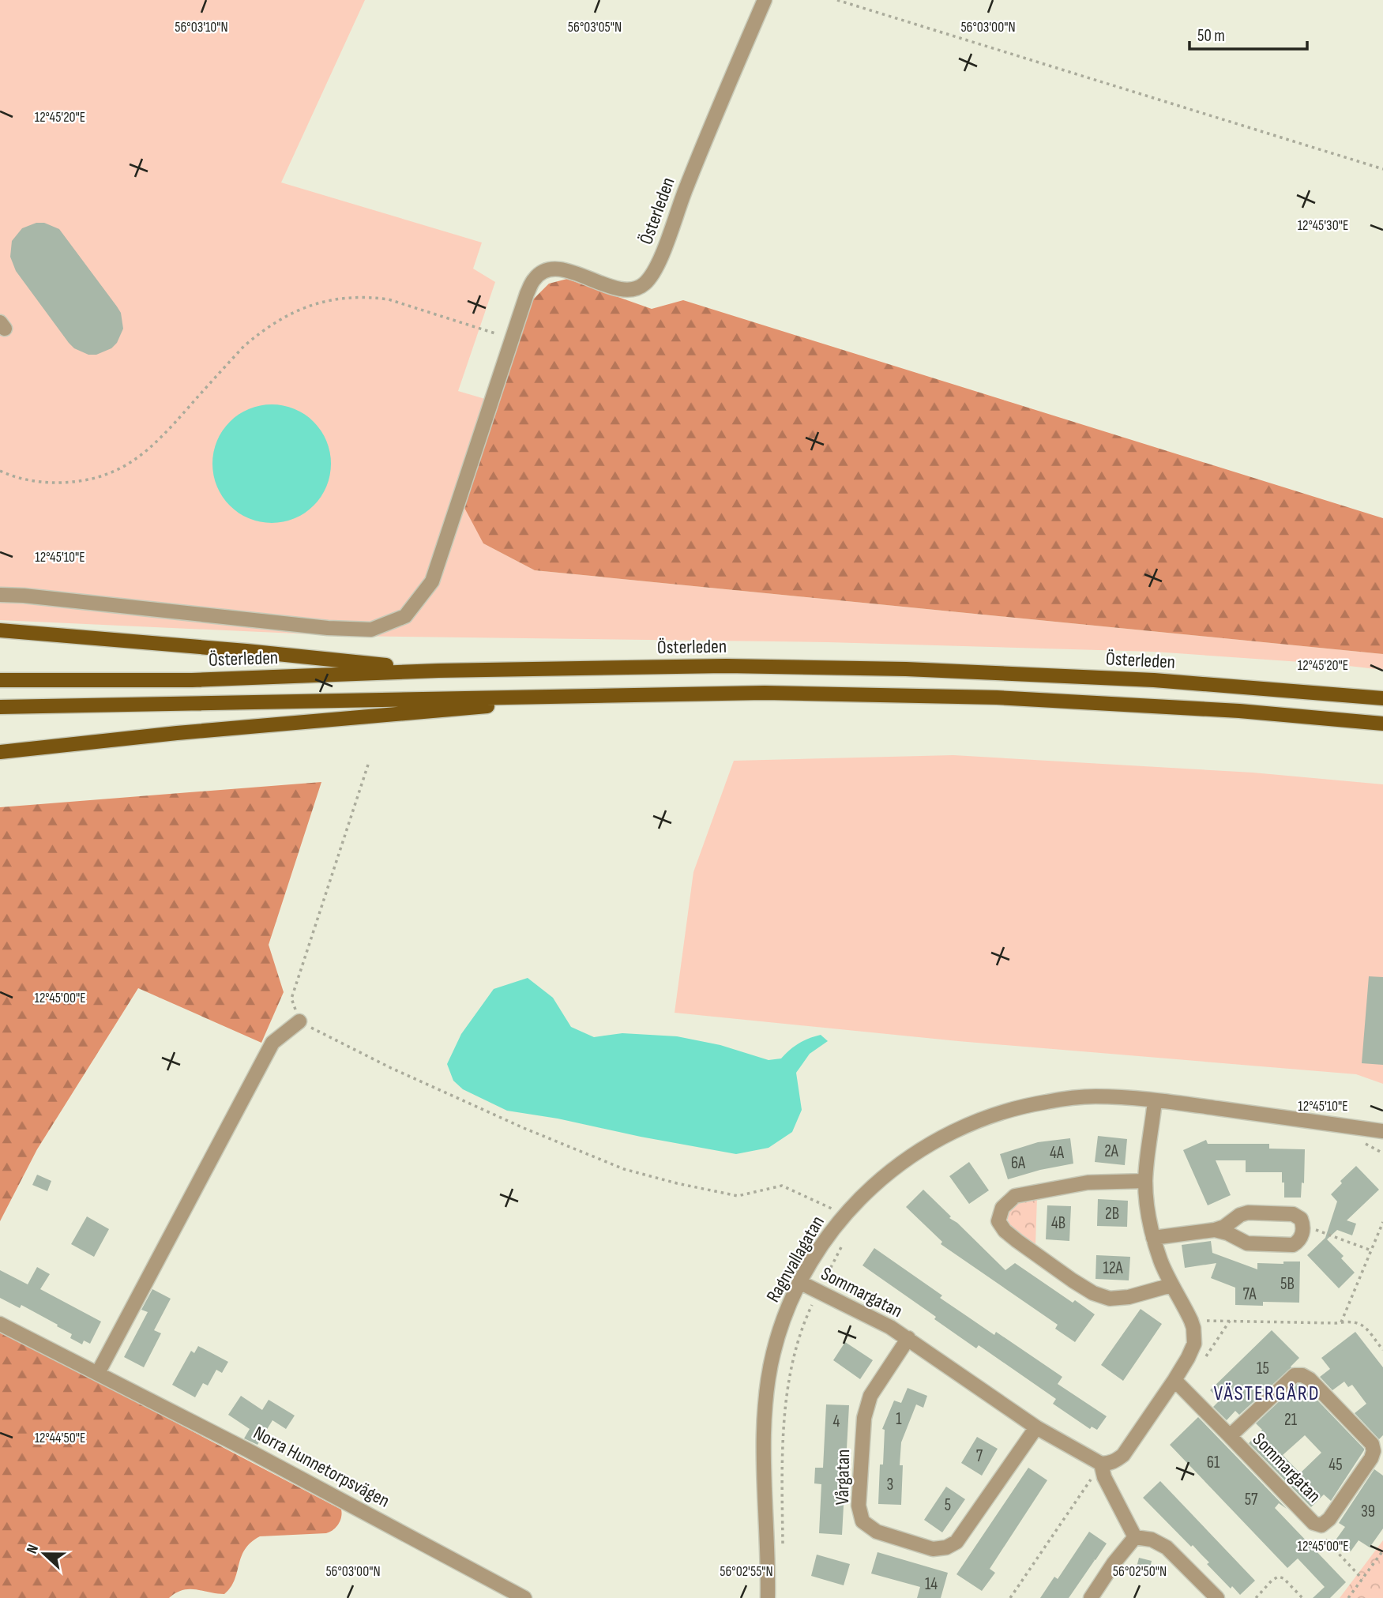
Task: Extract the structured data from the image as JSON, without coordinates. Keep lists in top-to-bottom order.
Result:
{
  "streets": {
    "main road": ["Österleden"],
    "street": [
      "Ragnvallagatan",
      "Sommargatan",
      "Norra Hunnetorpsvägen",
      "Vårgatan"
    ]
  },
  "crossings": [
    ["Ragnvallagatan", "Sommargatan"],
    ["Sommargatan", "Vårgatan"]
  ],
  "districts": ["VÄSTERGÅRD"],
  "house_numbers": [
    "2A",
    "4A",
    "6A",
    "2B",
    "4B",
    "12A",
    "5B",
    "7A",
    "15",
    "1",
    "21",
    "4",
    "7",
    "61",
    "45",
    "3",
    "57",
    "5",
    "39",
    "14"
  ],
  "scale_bar": "50 m",
  "north": "left",
  "coordinates": [
    "56°03'05\"N",
    "56°03'10\"N",
    "56°03'00\"N",
    "12°45'20\"E",
    "12°45'30\"E",
    "12°45'10\"E",
    "12°45'00\"E",
    "12°44'50\"E",
    "56°02'55\"N",
    "56°02'50\"N"
  ]
}
